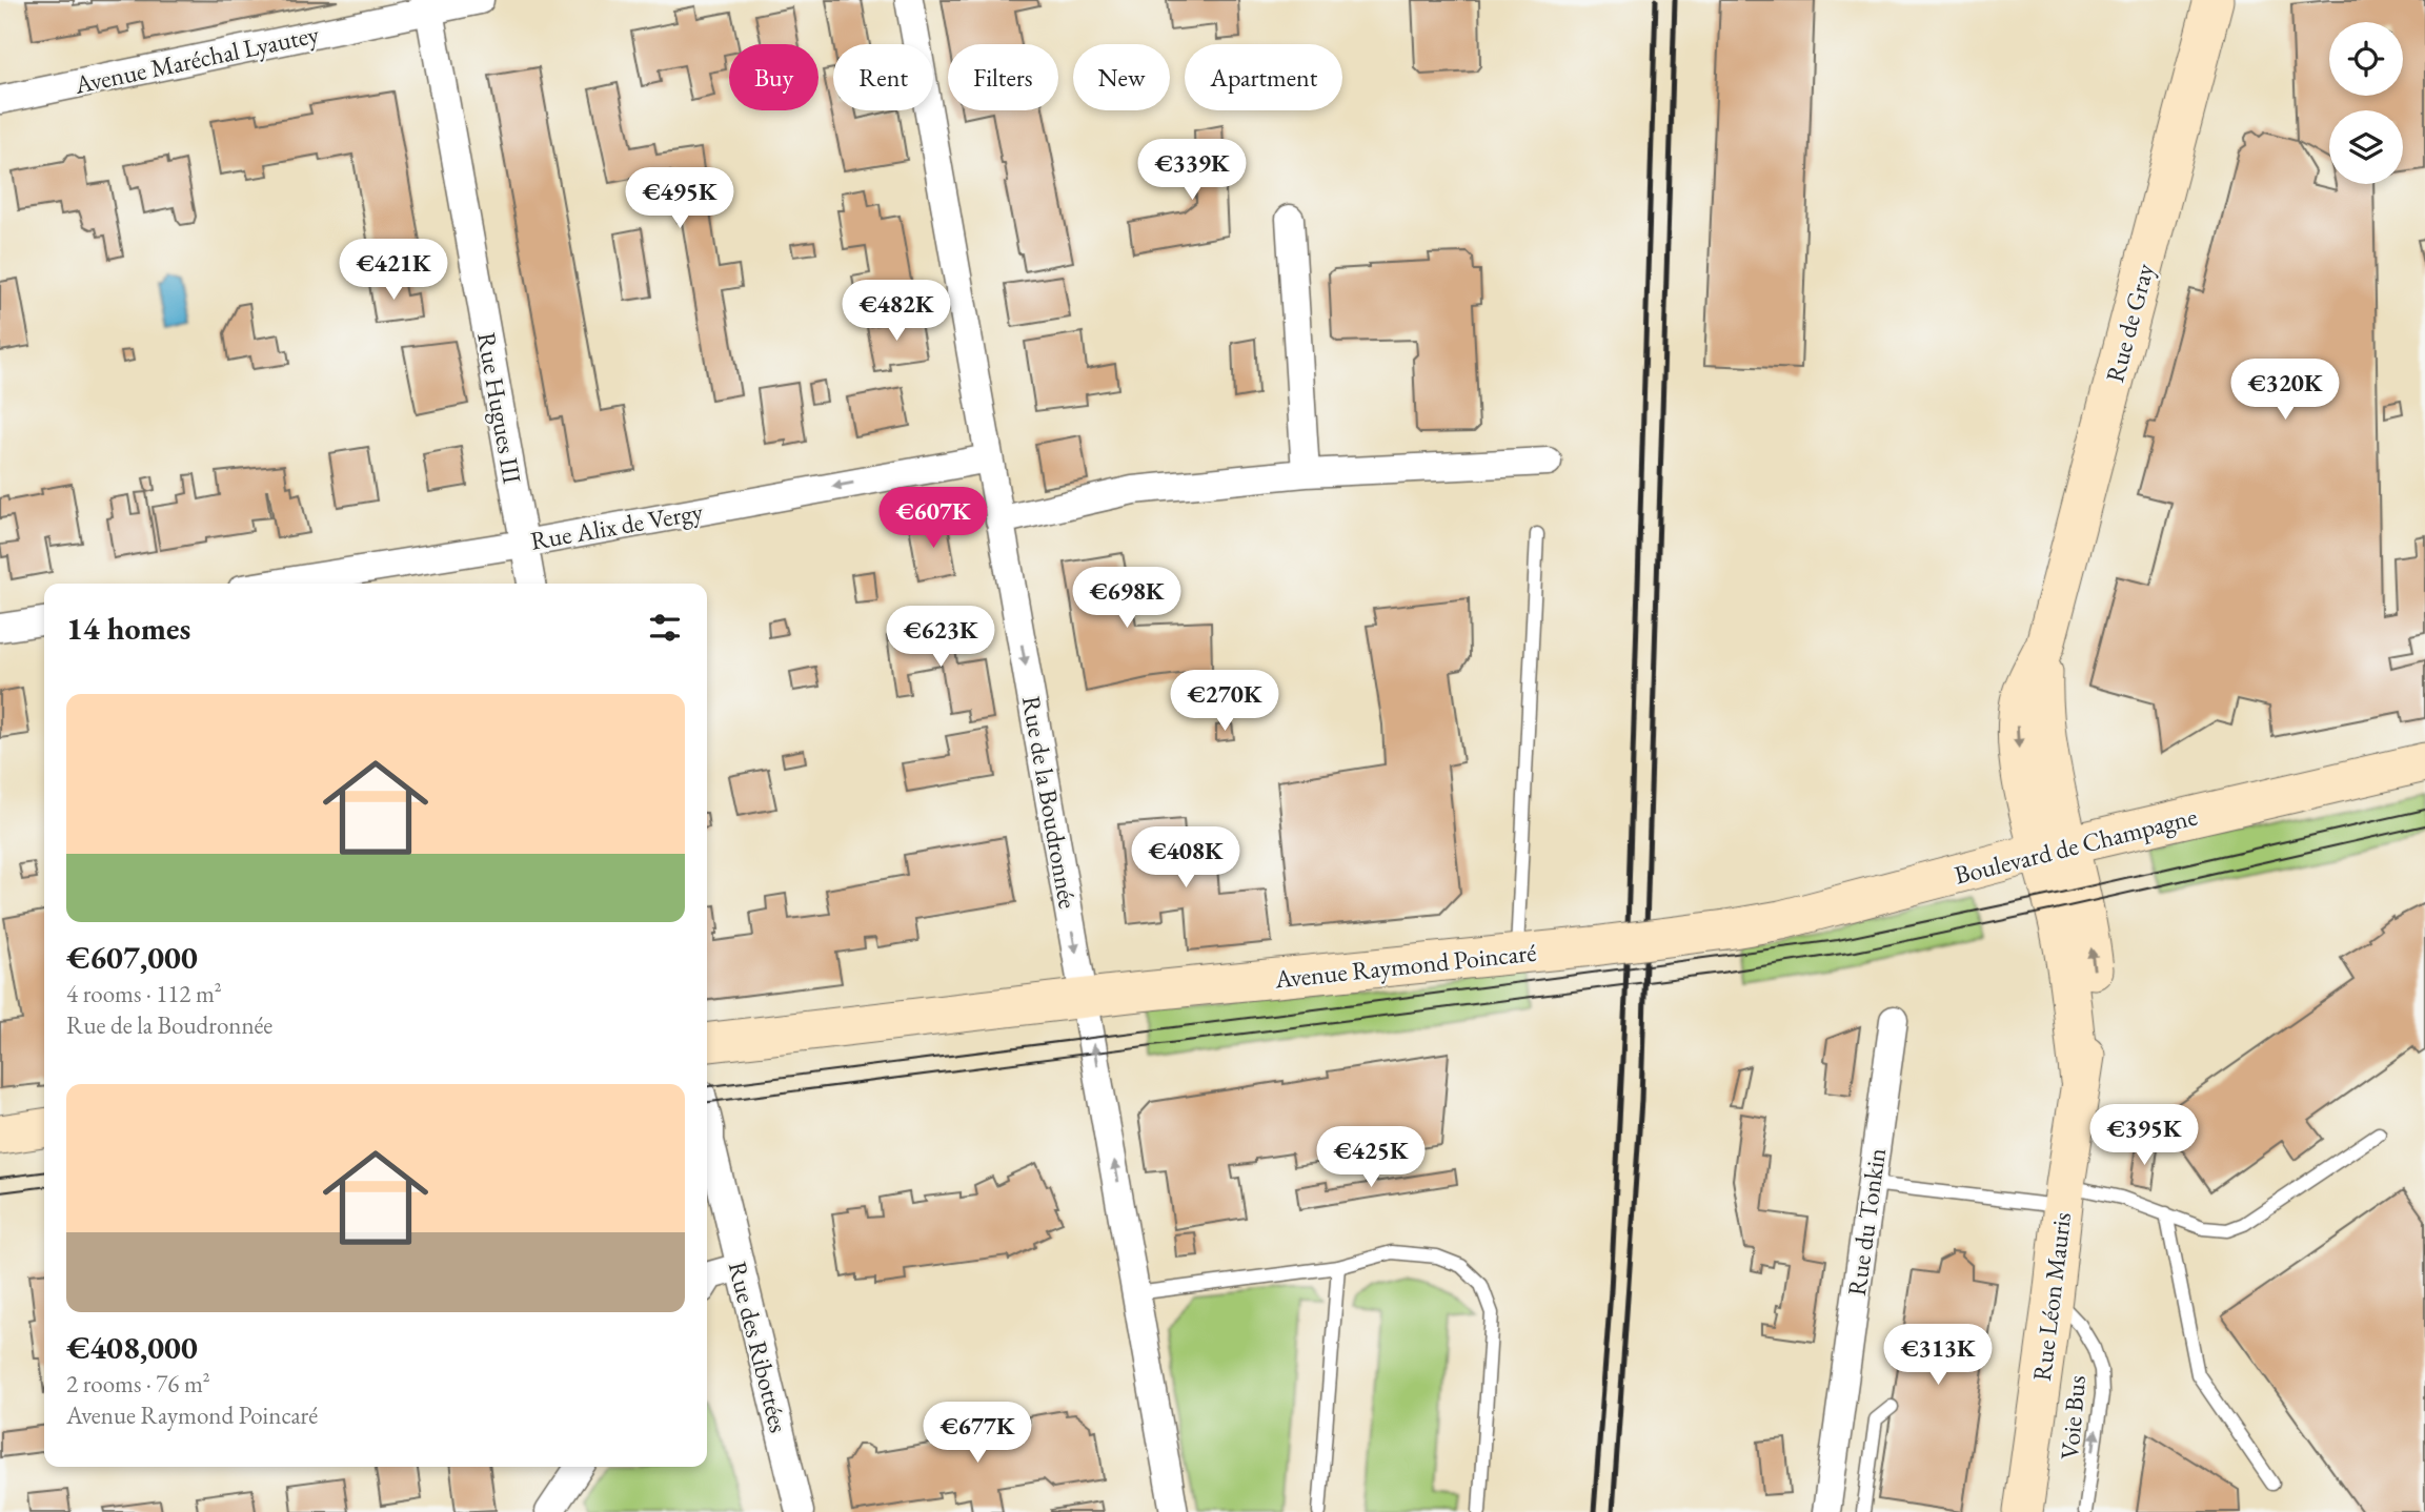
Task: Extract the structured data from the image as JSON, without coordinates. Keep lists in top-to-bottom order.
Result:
{
  "streets": {
    "main road": [
      "Rue de Gray",
      "Boulevard de Champagne",
      "Avenue Raymond Poincaré",
      "Rue Léon Mauris"
    ],
    "street": [
      "Avenue Maréchal Lyautey",
      "Rue Hugues III",
      "Rue Alix de Vergy",
      "Rue de la Boudronnée",
      "Rue du Tonkin",
      "Rue des Ribottées"
    ],
    "lane": ["Voie Bus"]
  },
  "crossings": [
    ["Avenue Maréchal Lyautey", "Rue Hugues III"],
    ["Rue de Gray", "Boulevard de Champagne"],
    ["Rue de Gray", "Rue Léon Mauris"],
    ["Rue Hugues III", "Rue Alix de Vergy"],
    ["Rue Alix de Vergy", "Rue de la Boudronnée"],
    ["Rue de la Boudronnée", "Avenue Raymond Poincaré"],
    ["Boulevard de Champagne", "Avenue Raymond Poincaré"],
    ["Boulevard de Champagne", "Rue Léon Mauris"],
    ["Rue Léon Mauris", "Voie Bus"]
  ],
  "one_way": ["Rue Alix de Vergy", "Rue de la Boudronnée"],
  "page": {
    "chip": [
      "Buy",
      "Rent",
      "Filters",
      "New",
      "Apartment"
    ],
    "price": [
      "€339K",
      "€495K",
      "€421K",
      "€482K",
      "€320K",
      "€607K",
      "€698K",
      "€623K",
      "€270K",
      "€408K",
      "€395K",
      "€425K",
      "€313K",
      "€677K"
    ],
    "heading": "14 homes",
    "list": [
      {
        "name": "€607,000",
        "note": "4 rooms · 112 m² · Rue de la Boudronnée"
      },
      {
        "name": "€408,000",
        "note": "2 rooms · 76 m² · Avenue Raymond Poincaré"
      }
    ]
  }
}
